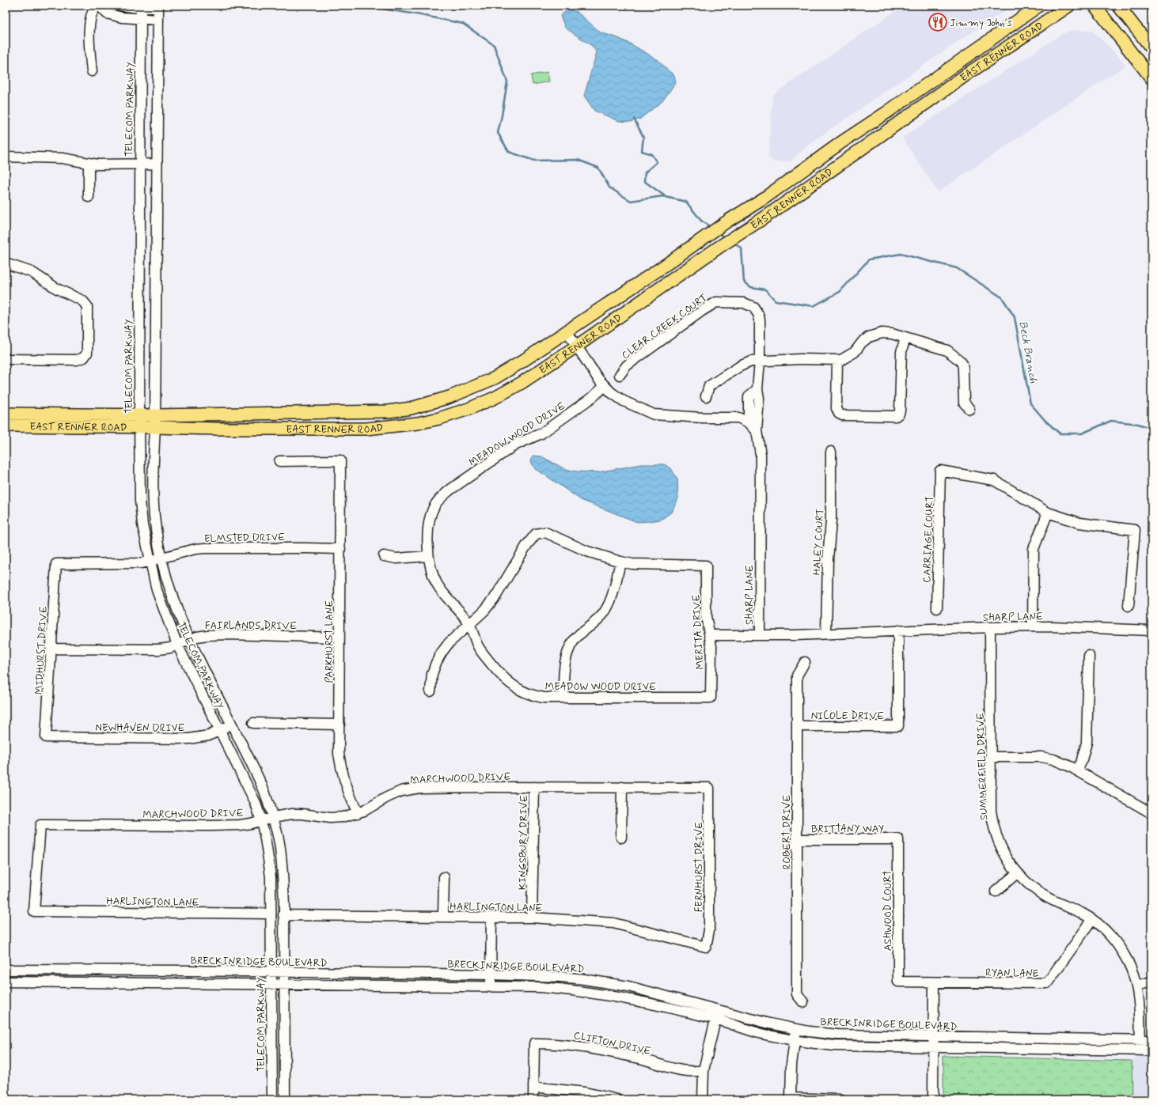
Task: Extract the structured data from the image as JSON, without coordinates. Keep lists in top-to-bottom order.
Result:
{
  "streets": {
    "main road": ["EAST RENNER ROAD"],
    "street": [
      "TELECOM PARKWAY",
      "CLEAR CREEK COURT",
      "MEADOW WOOD DRIVE",
      "ELMSTED DRIVE",
      "CARRIAGE COURT",
      "HALEY COURT",
      "SHARP LANE",
      "FAIRLANDS DRIVE",
      "MERITA DRIVE",
      "PARKHURST LANE",
      "MIDHURST DRIVE",
      "NICOLE DRIVE",
      "NEWHAVEN DRIVE",
      "SUMMERFIELD DRIVE",
      "MARCHWOOD DRIVE",
      "BRITTANY WAY",
      "ROBERT DRIVE",
      "KINGSBURY DRIVE",
      "FERNHURST DRIVE",
      "HARLINGTON LANE",
      "ASHWOOD COURT",
      "BRECKINRIDGE BOULEVARD",
      "RYAN LANE",
      "CLIFTON DRIVE"
    ]
  },
  "crossings": [
    ["EAST RENNER ROAD", "TELECOM PARKWAY"],
    ["TELECOM PARKWAY", "ELMSTED DRIVE"],
    ["TELECOM PARKWAY", "FAIRLANDS DRIVE"],
    ["TELECOM PARKWAY", "NEWHAVEN DRIVE"],
    ["TELECOM PARKWAY", "MARCHWOOD DRIVE"],
    ["TELECOM PARKWAY", "HARLINGTON LANE"],
    ["TELECOM PARKWAY", "BRECKINRIDGE BOULEVARD"],
    ["CLEAR CREEK COURT", "SHARP LANE"],
    ["MEADOW WOOD DRIVE", "MERITA DRIVE"],
    ["ELMSTED DRIVE", "PARKHURST LANE"],
    ["ELMSTED DRIVE", "MIDHURST DRIVE"],
    ["HALEY COURT", "SHARP LANE"],
    ["SHARP LANE", "NICOLE DRIVE"],
    ["SHARP LANE", "SUMMERFIELD DRIVE"],
    ["FAIRLANDS DRIVE", "PARKHURST LANE"],
    ["FAIRLANDS DRIVE", "MIDHURST DRIVE"],
    ["PARKHURST LANE", "MARCHWOOD DRIVE"],
    ["MIDHURST DRIVE", "NEWHAVEN DRIVE"],
    ["NICOLE DRIVE", "ROBERT DRIVE"],
    ["SUMMERFIELD DRIVE", "BRECKINRIDGE BOULEVARD"],
    ["SUMMERFIELD DRIVE", "RYAN LANE"],
    ["MARCHWOOD DRIVE", "KINGSBURY DRIVE"],
    ["MARCHWOOD DRIVE", "FERNHURST DRIVE"],
    ["MARCHWOOD DRIVE", "HARLINGTON LANE"],
    ["BRITTANY WAY", "ROBERT DRIVE"],
    ["BRITTANY WAY", "ASHWOOD COURT"],
    ["KINGSBURY DRIVE", "HARLINGTON LANE"],
    ["FERNHURST DRIVE", "HARLINGTON LANE"],
    ["ASHWOOD COURT", "RYAN LANE"]
  ],
  "water": ["Beck Branch"],
  "places": {
    "restaurant": ["Jimmy John's"]
  }
}
